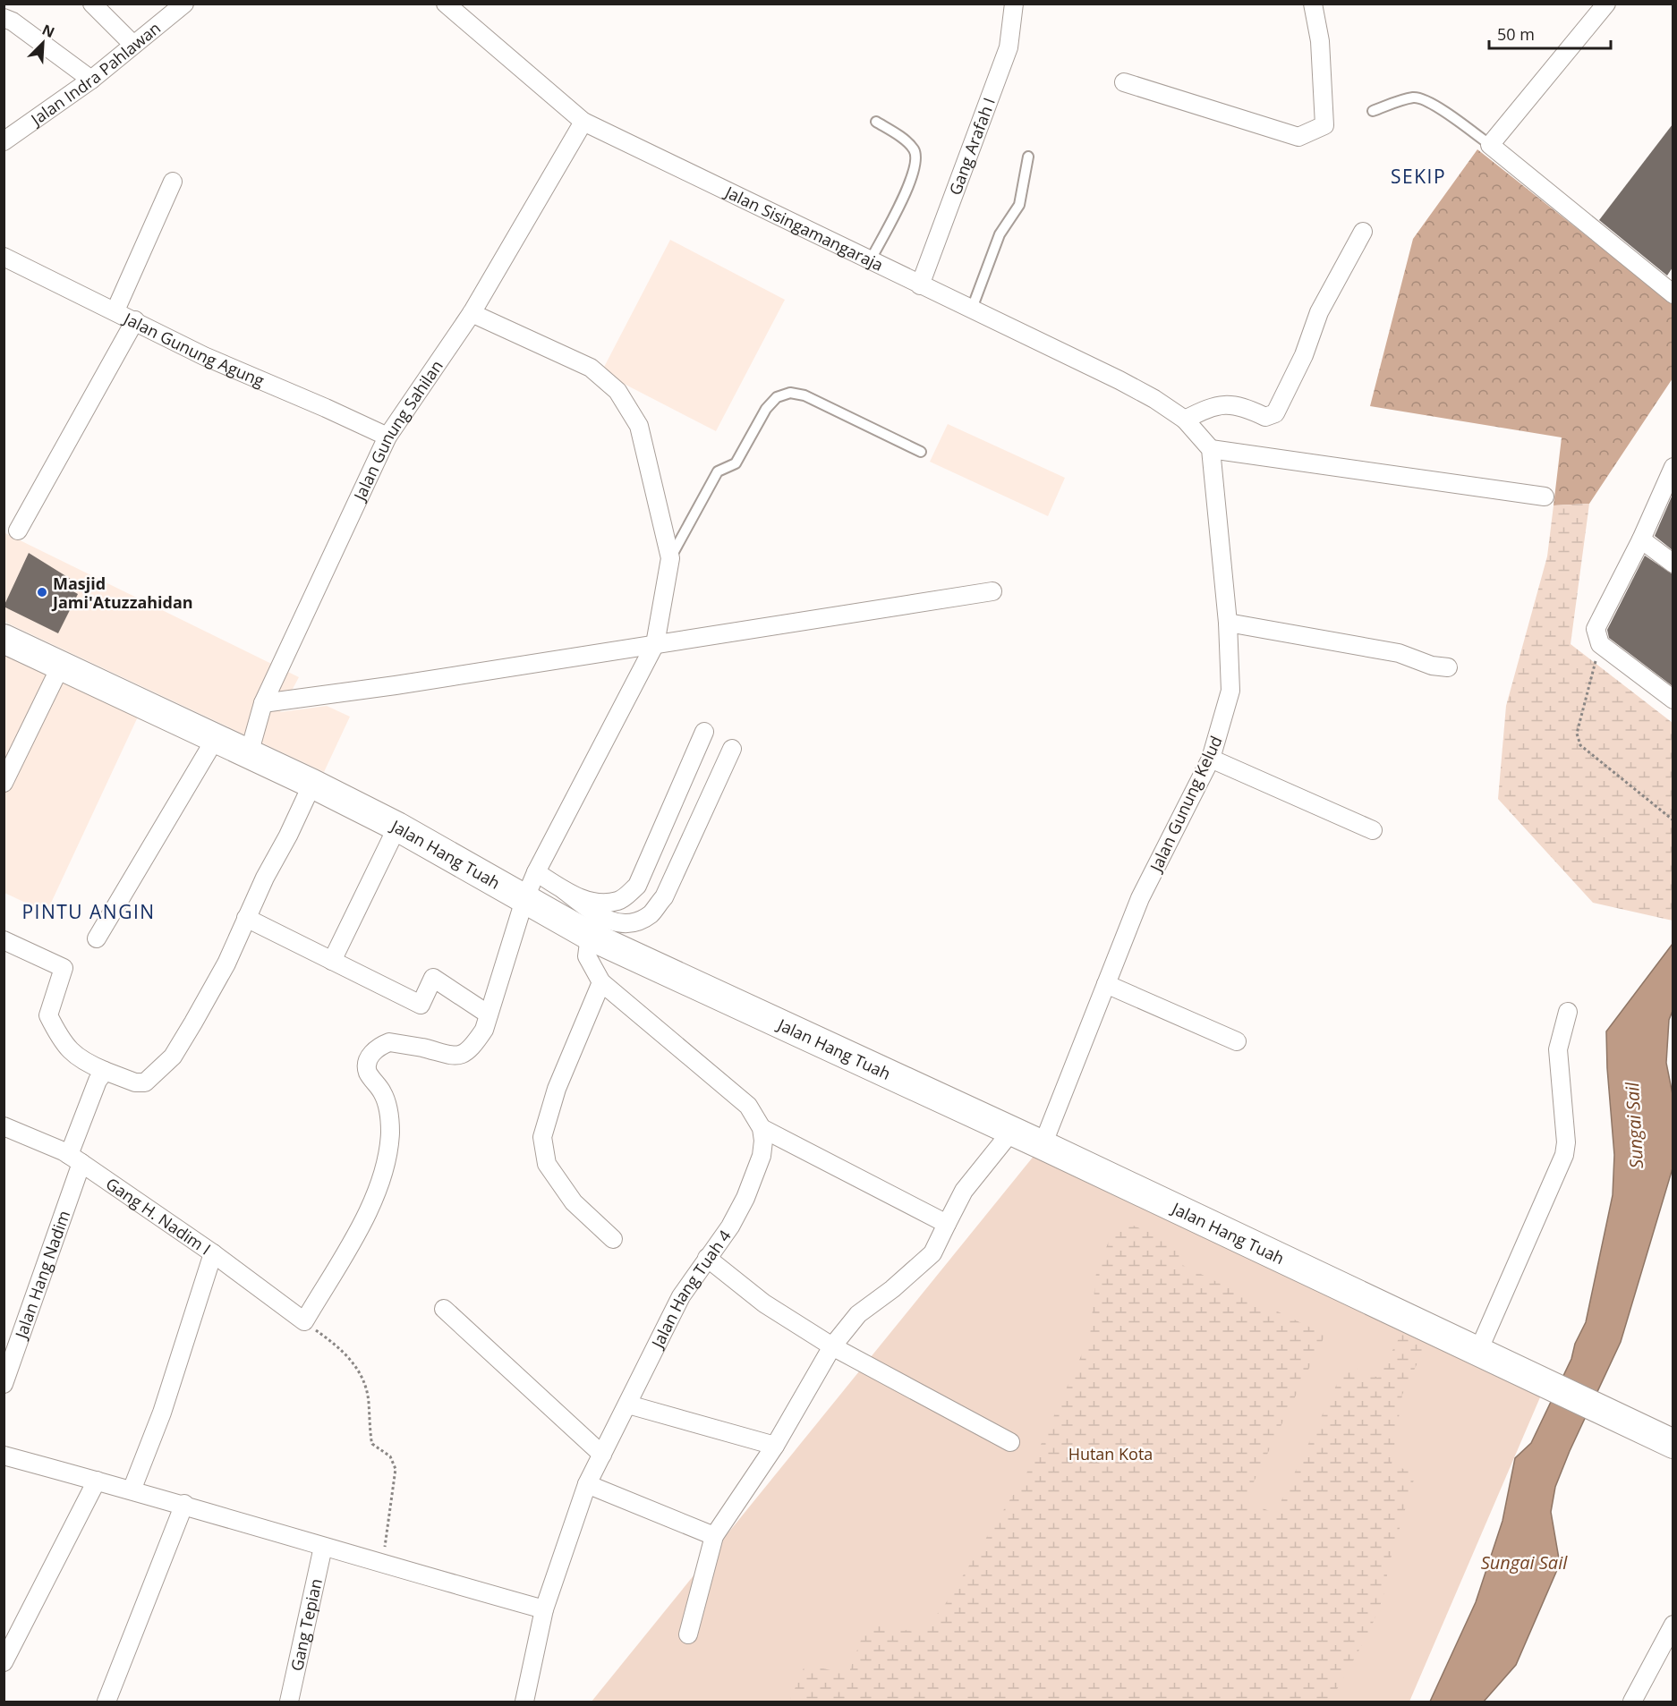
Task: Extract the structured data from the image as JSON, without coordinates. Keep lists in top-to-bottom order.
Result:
{
  "streets": {
    "main road": ["Jalan Hang Tuah"],
    "street": [
      "Jalan Indra Pahlawan",
      "Gang Arafah I",
      "Jalan Sisingamangaraja",
      "Jalan Gunung Agung",
      "Jalan Gunung Sahilan",
      "Jalan Gunung Kelud",
      "Gang H. Nadim I",
      "Jalan Hang Nadim",
      "Jalan Hang Tuah 4",
      "Gang Tepian"
    ]
  },
  "crossings": [
    ["Gang Arafah I", "Jalan Sisingamangaraja"],
    ["Jalan Sisingamangaraja", "Jalan Gunung Sahilan"],
    ["Jalan Gunung Agung", "Jalan Gunung Sahilan"],
    ["Jalan Gunung Sahilan", "Jalan Hang Tuah"],
    ["Jalan Gunung Kelud", "Jalan Hang Tuah"],
    ["Gang H. Nadim I", "Jalan Hang Nadim"]
  ],
  "districts": ["SEKIP", "PINTU ANGIN"],
  "water": ["Sungai Sail"],
  "parks": ["Hutan Kota"],
  "places": ["Masjid Jami'Atuzzahidan"],
  "scale_bar": "50 m",
  "north": "top right"
}
